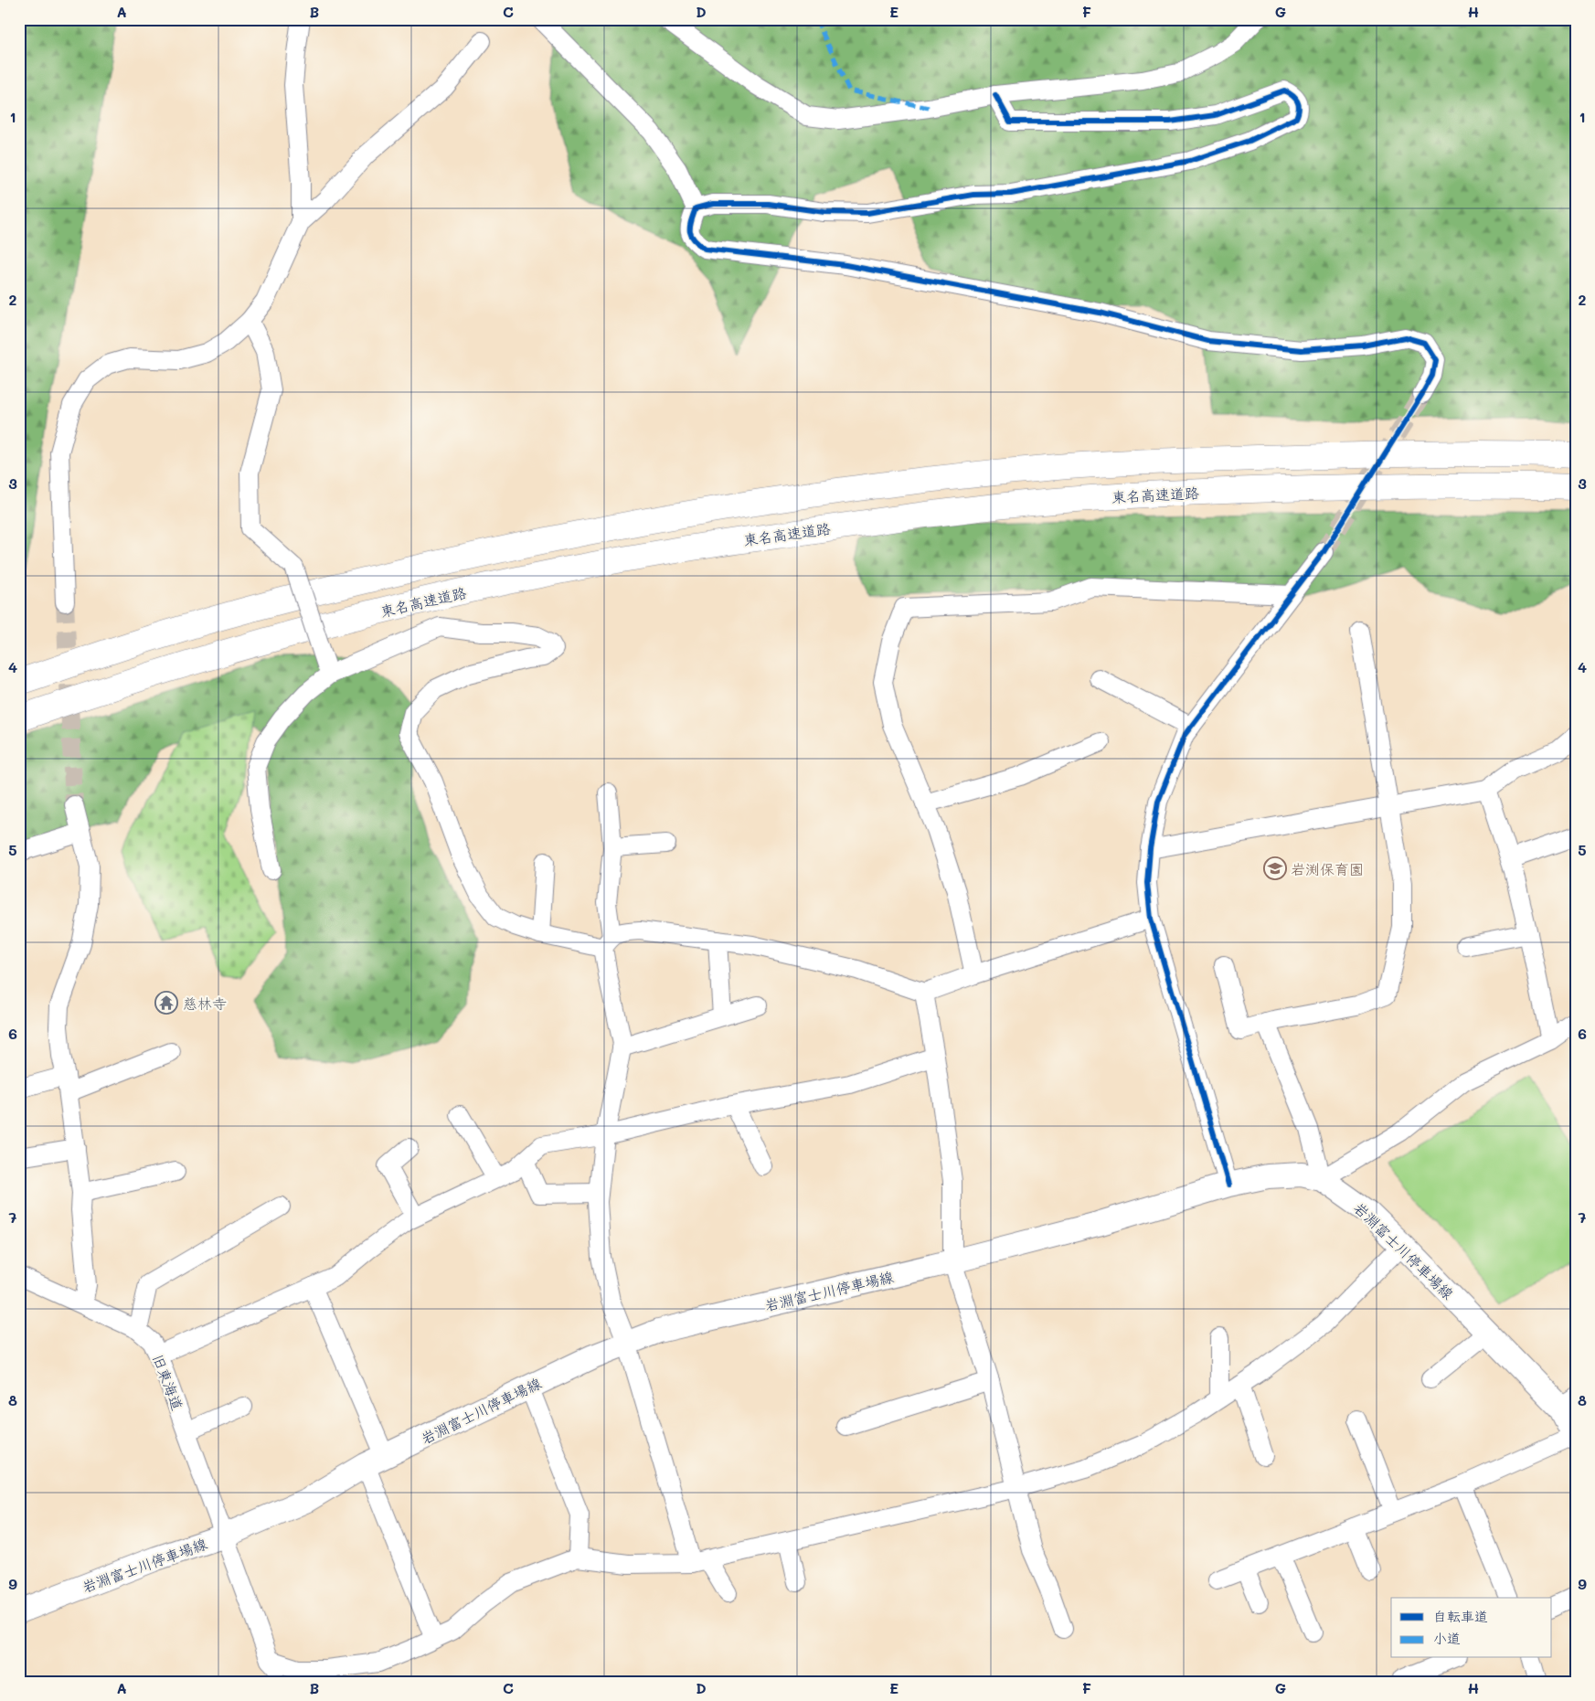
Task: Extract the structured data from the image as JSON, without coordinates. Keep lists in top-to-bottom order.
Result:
{
  "streets": {
    "highway": ["東名高速道路"],
    "main road": ["岩淵富士川停車場線"],
    "street": ["旧東海道"]
  },
  "crossings": [
    ["岩淵富士川停車場線", "旧東海道"]
  ],
  "places": {
    "school or university": ["岩渕保育園"],
    "temple": ["慈林寺"]
  },
  "legend": ["自転車道", "小道"],
  "grid": {
    "columns": [
      "A",
      "B",
      "C",
      "D",
      "E",
      "F",
      "G",
      "H"
    ],
    "rows": [
      "1",
      "2",
      "3",
      "4",
      "5",
      "6",
      "7",
      "8",
      "9"
    ]
  }
}
